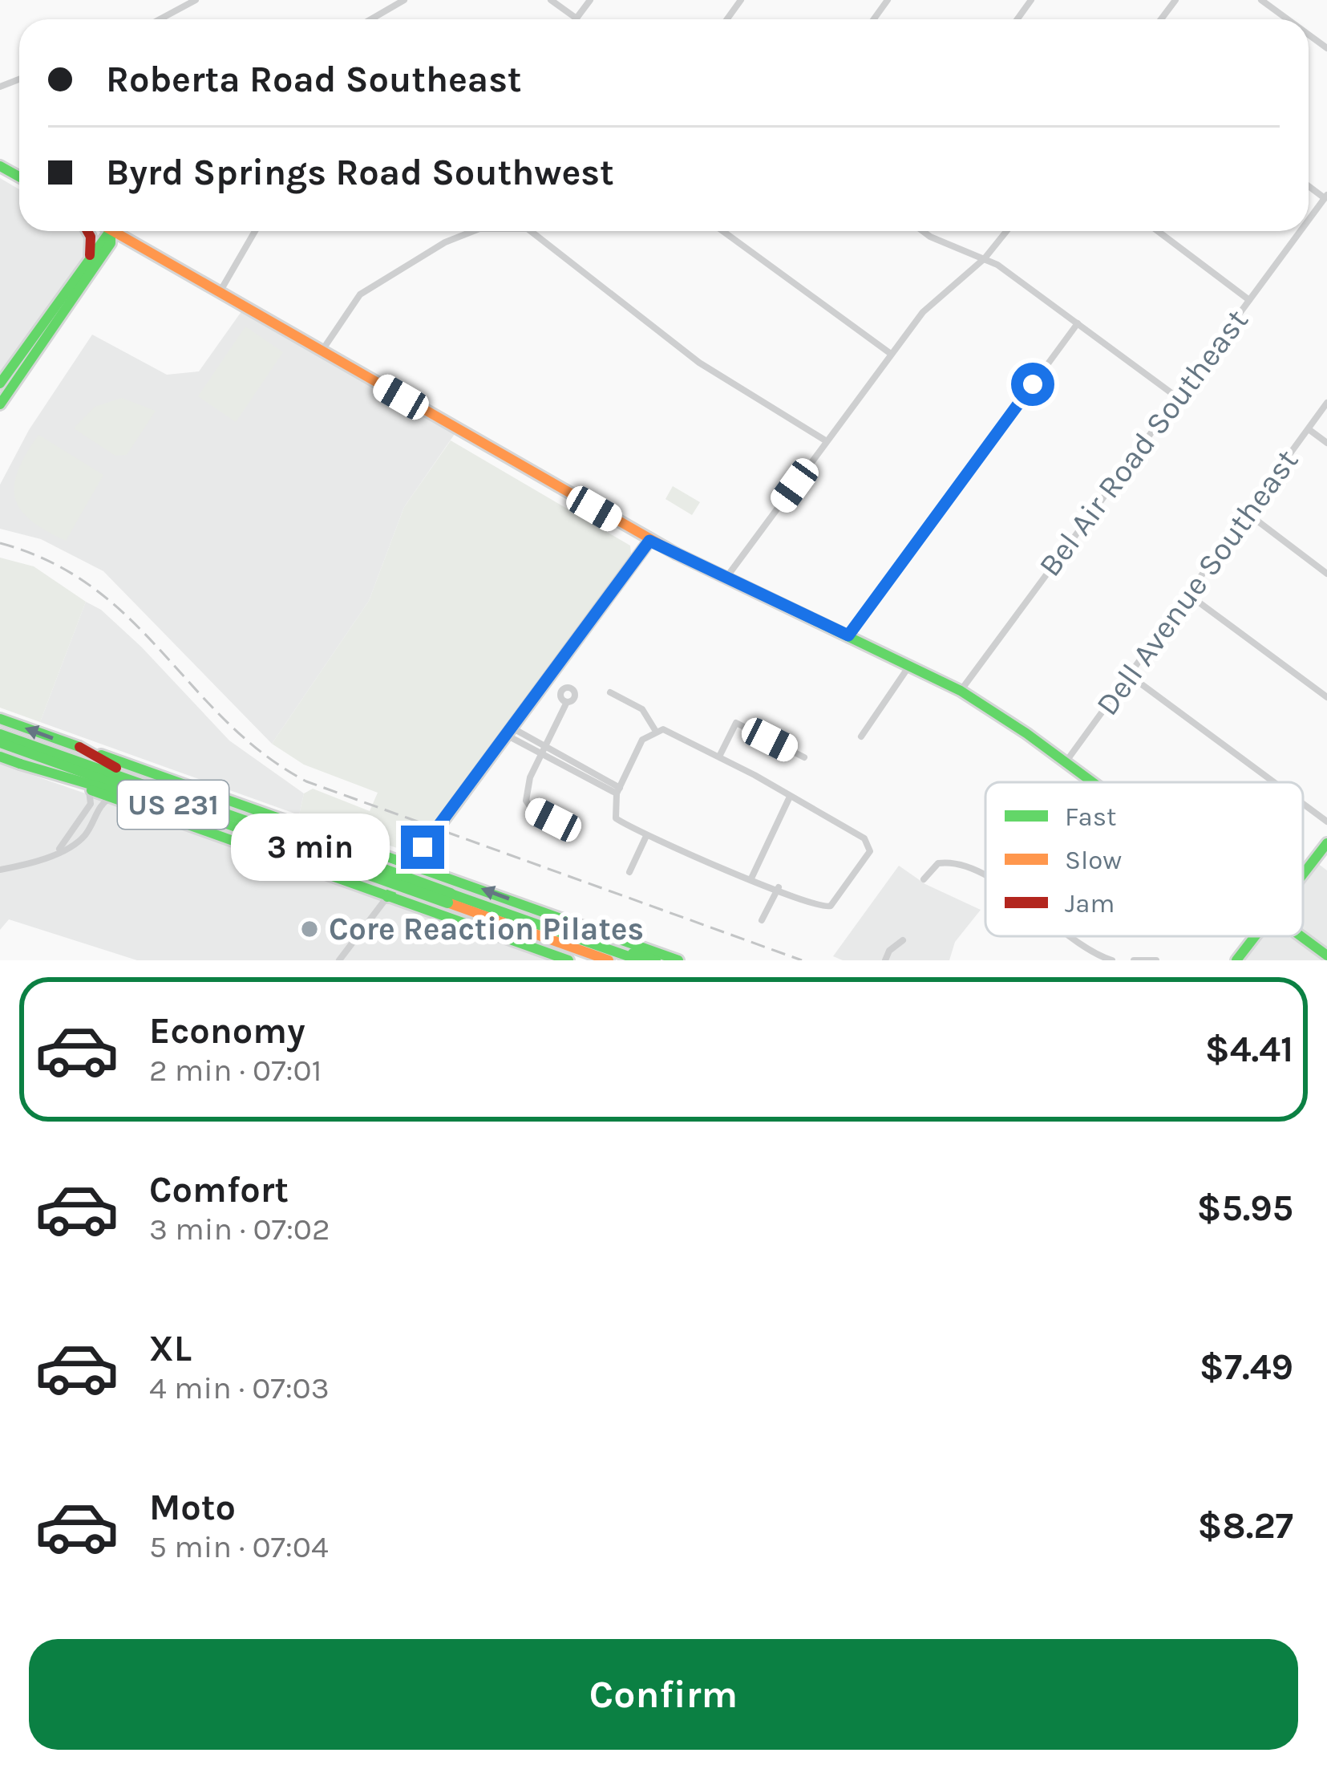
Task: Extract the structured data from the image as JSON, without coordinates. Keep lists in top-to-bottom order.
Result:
{
  "streets": {
    "main road": ["US 231"],
    "street": ["Bel Air Road Southeast", "Dell Avenue Southeast"]
  },
  "places": ["Core Reaction Pilates"],
  "legend": ["Fast", "Slow", "Jam"],
  "page": {
    "banner": ["Roberta Road Southeast", "Byrd Springs Road Southwest"],
    "bubble": "3 min",
    "list": [
      {
        "name": "Economy",
        "note": "2 min · 07:01",
        "value": "$4.41"
      },
      {
        "name": "Comfort",
        "note": "3 min · 07:02",
        "value": "$5.95"
      },
      {
        "name": "XL",
        "note": "4 min · 07:03",
        "value": "$7.49"
      },
      {
        "name": "Moto",
        "note": "5 min · 07:04",
        "value": "$8.27"
      }
    ],
    "buttons": "Confirm"
  }
}
